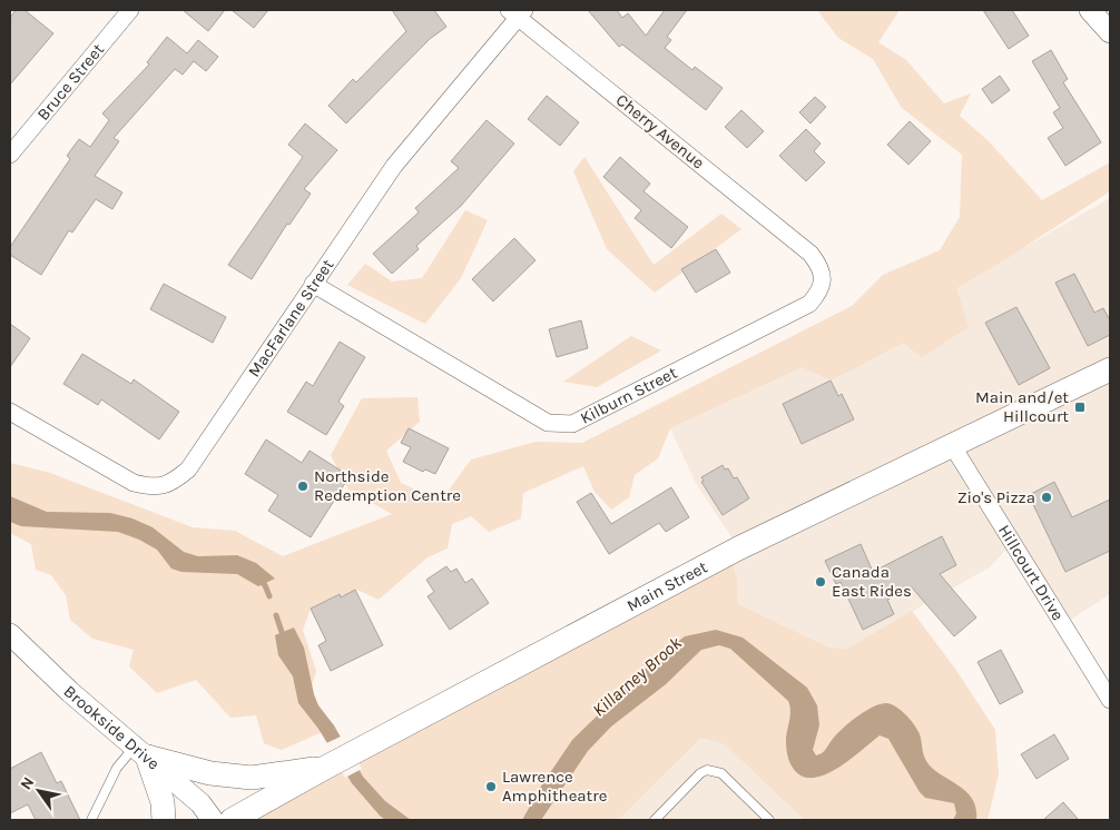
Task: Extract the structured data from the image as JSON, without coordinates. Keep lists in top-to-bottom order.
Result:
{
  "streets": {
    "main road": ["Main Street"],
    "street": [
      "Bruce Street",
      "Cherry Avenue",
      "MacFarlane Street",
      "Kilburn Street",
      "Hillcourt Drive",
      "Brookside Drive"
    ]
  },
  "crossings": [
    ["Cherry Avenue", "MacFarlane Street"],
    ["Cherry Avenue", "Kilburn Street"],
    ["MacFarlane Street", "Kilburn Street"],
    ["Hillcourt Drive", "Main Street"]
  ],
  "water": ["Killarney Brook"],
  "places": {
    "transit": ["Main and/et Hillcourt"],
    "other": [
      "Northside Redemption Centre",
      "Zio's Pizza",
      "Canada East Rides",
      "Lawrence Amphitheatre"
    ]
  },
  "north": "top left"
}
